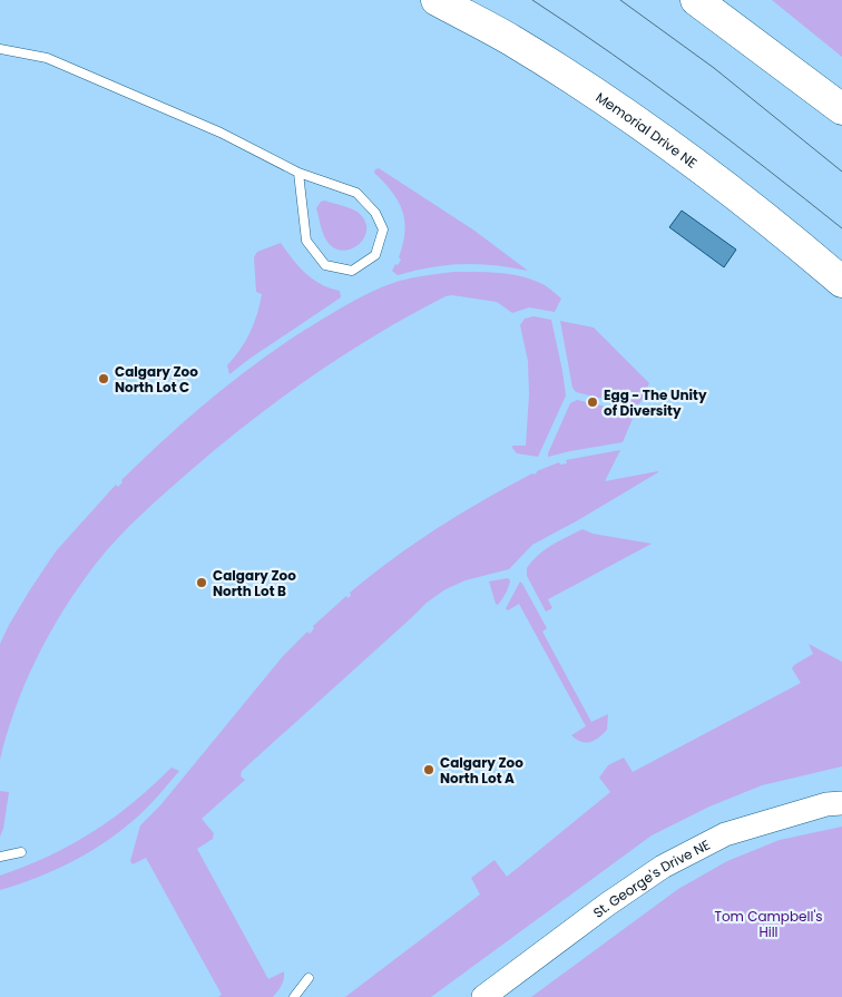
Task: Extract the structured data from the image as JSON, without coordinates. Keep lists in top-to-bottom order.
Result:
{
  "streets": {
    "highway": ["Memorial Drive NE"],
    "street": ["St. George's Drive NE"]
  },
  "parks": ["Tom Campbell's Hill"],
  "places": [
    "Calgary Zoo North Lot C",
    "Egg - The Unity of Diversity",
    "Calgary Zoo North Lot B",
    "Calgary Zoo North Lot A"
  ]
}
